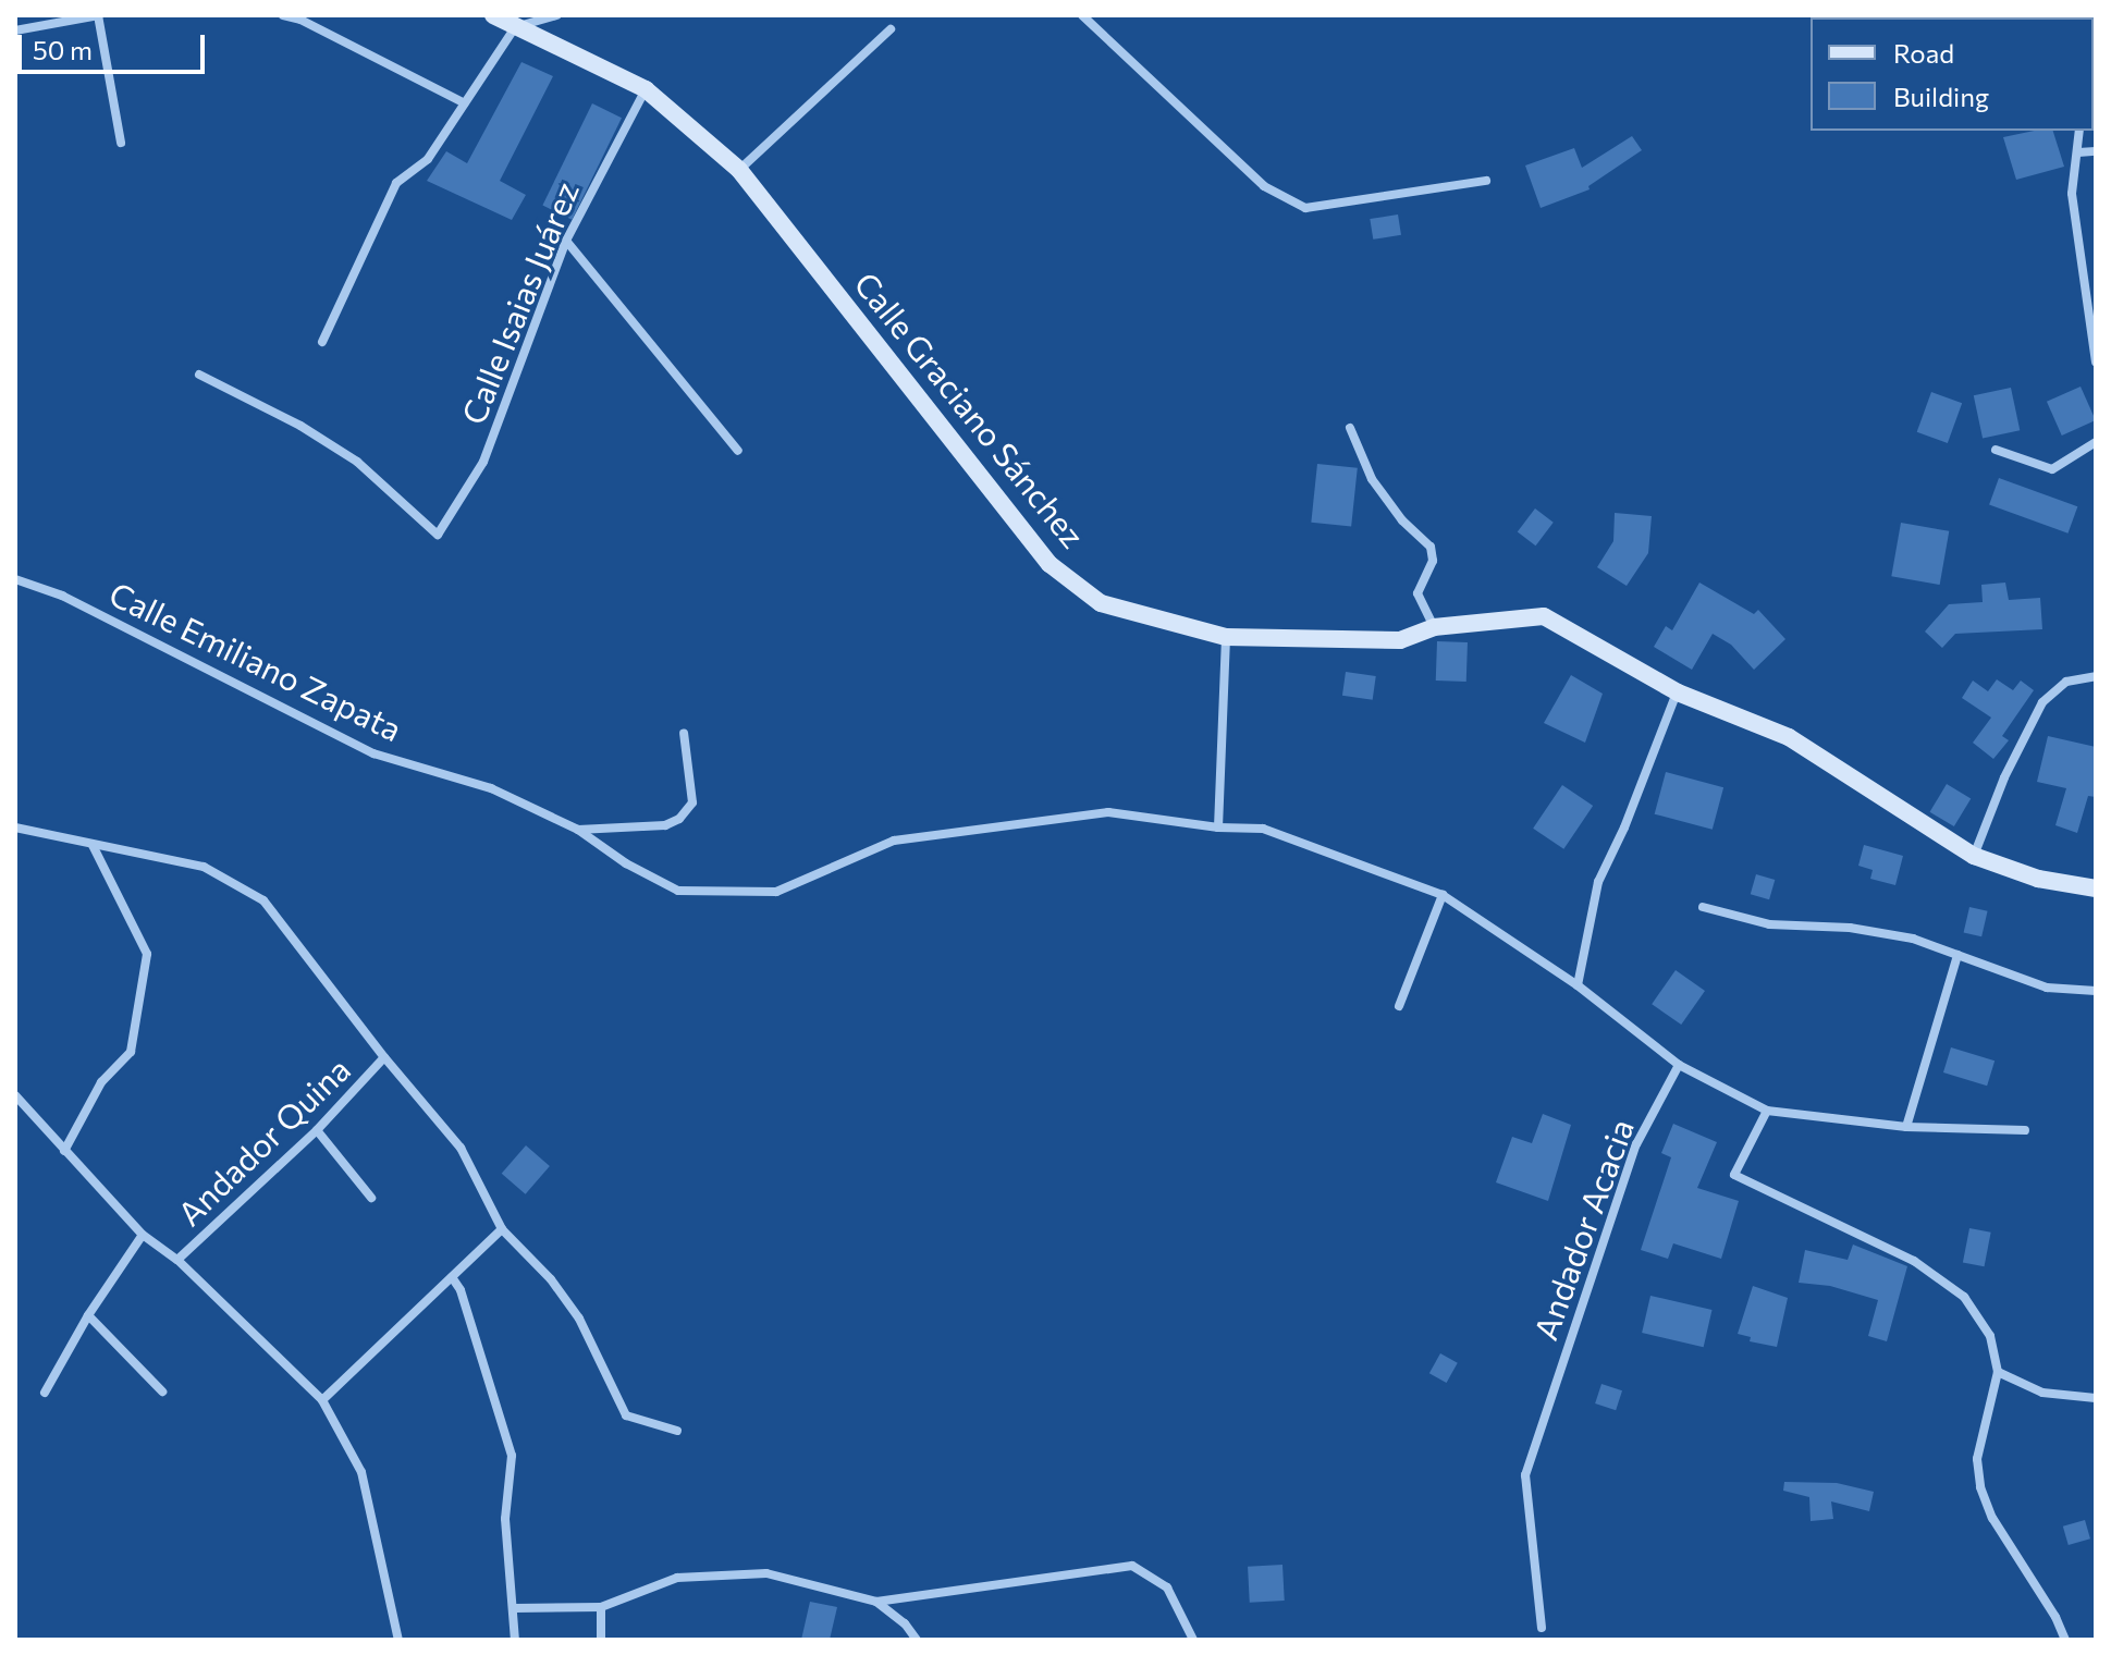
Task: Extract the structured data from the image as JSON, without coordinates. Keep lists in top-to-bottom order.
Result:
{
  "streets": {
    "street": [
      "Calle Isaias Juárez",
      "Calle Graciano Sánchez",
      "Calle Emiliano Zapata",
      "Andador Quina",
      "Andador Acacia"
    ]
  },
  "crossings": [
    ["Calle Isaias Juárez", "Calle Graciano Sánchez"],
    ["Calle Emiliano Zapata", "Andador Acacia"]
  ],
  "legend": ["Road", "Building"],
  "scale_bar": "50 m"
}
